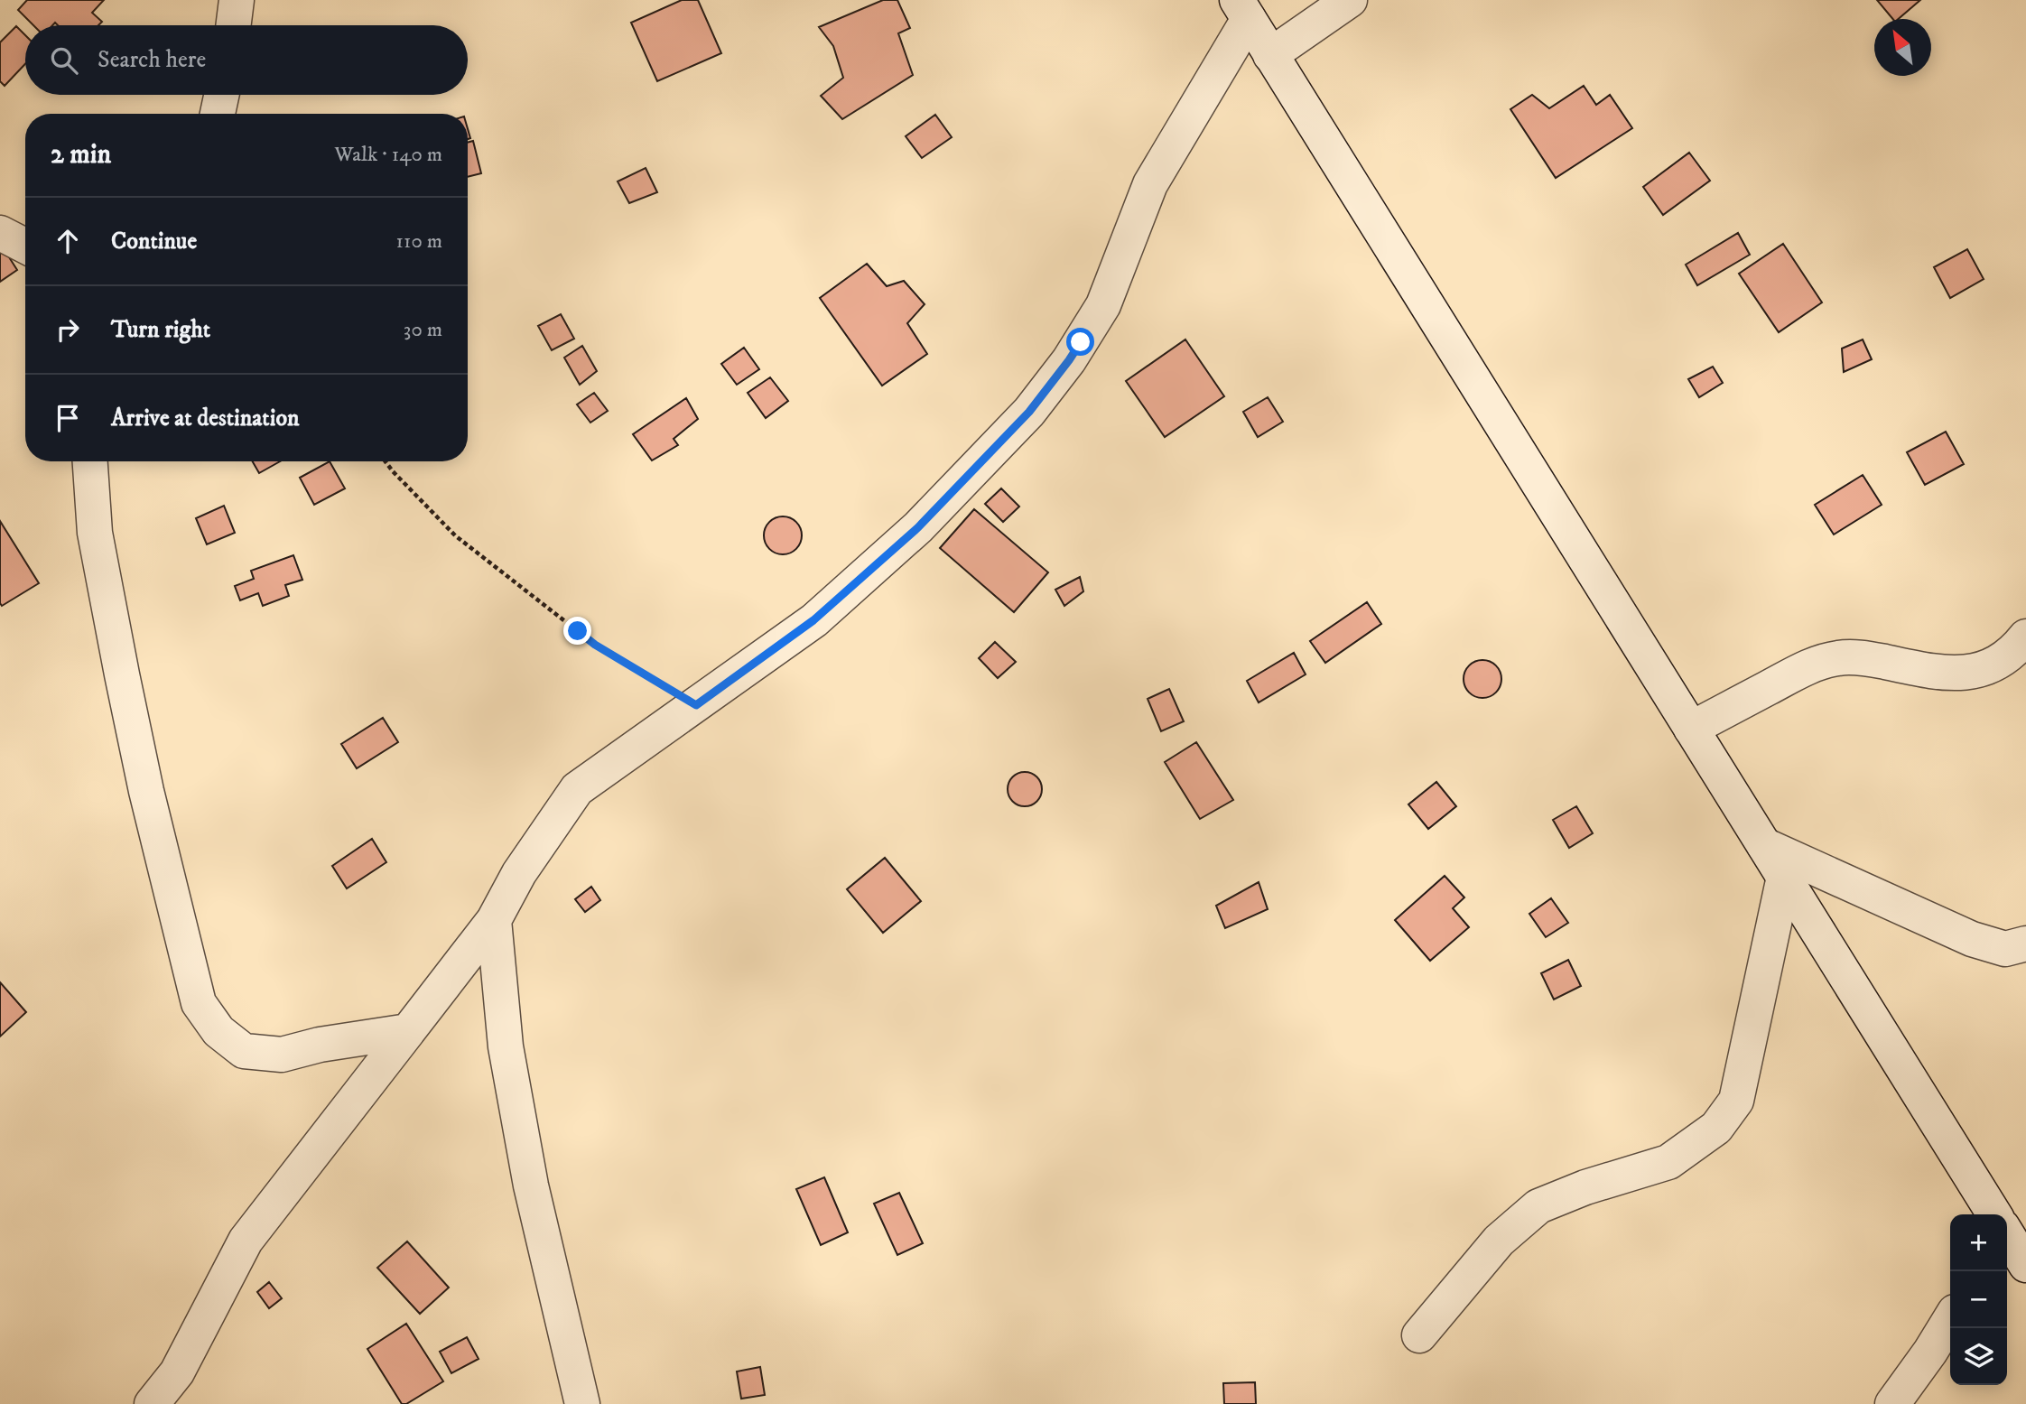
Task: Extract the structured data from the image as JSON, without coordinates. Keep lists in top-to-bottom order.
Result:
{
  "north": "top left",
  "page": {
    "search": "Search here",
    "heading": ["2 min", "Walk · 140 m"],
    "list": [
      ["Continue", "110 m"],
      ["Turn right", "30 m"],
      "Arrive at destination"
    ],
    "map_buttons": ["+", "−"]
  }
}
